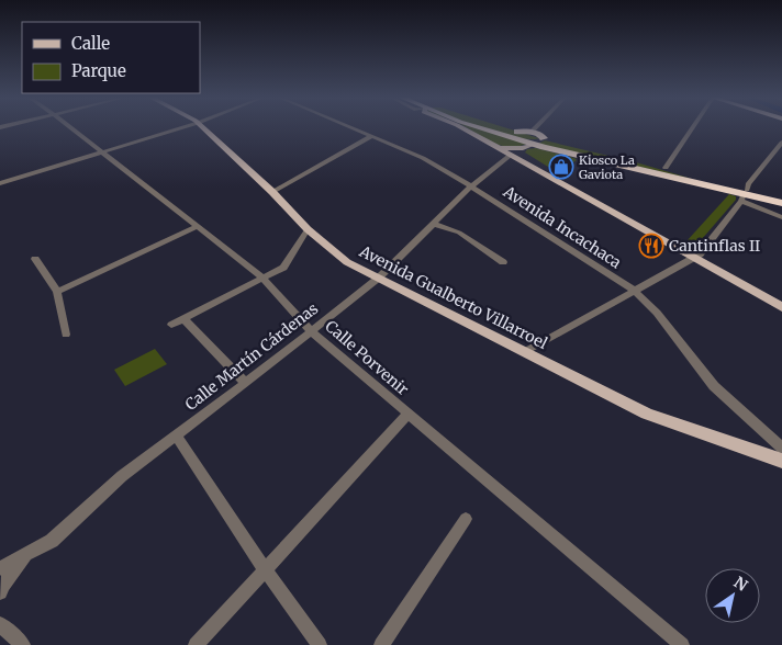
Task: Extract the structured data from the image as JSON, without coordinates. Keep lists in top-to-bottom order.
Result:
{
  "streets": {
    "main road": ["Avenida Gualberto Villarroel"],
    "street": ["Avenida Incachaca", "Calle Martín Cárdenas", "Calle Porvenir"]
  },
  "crossings": [
    ["Avenida Incachaca", "Calle Martín Cárdenas"],
    ["Avenida Gualberto Villarroel", "Calle Martín Cárdenas"],
    ["Calle Martín Cárdenas", "Calle Porvenir"]
  ],
  "places": {
    "shop": ["Kiosco La Gaviota"],
    "restaurant": ["Cantinflas II"]
  },
  "legend": ["Calle", "Parque"],
  "north": "top right"
}
